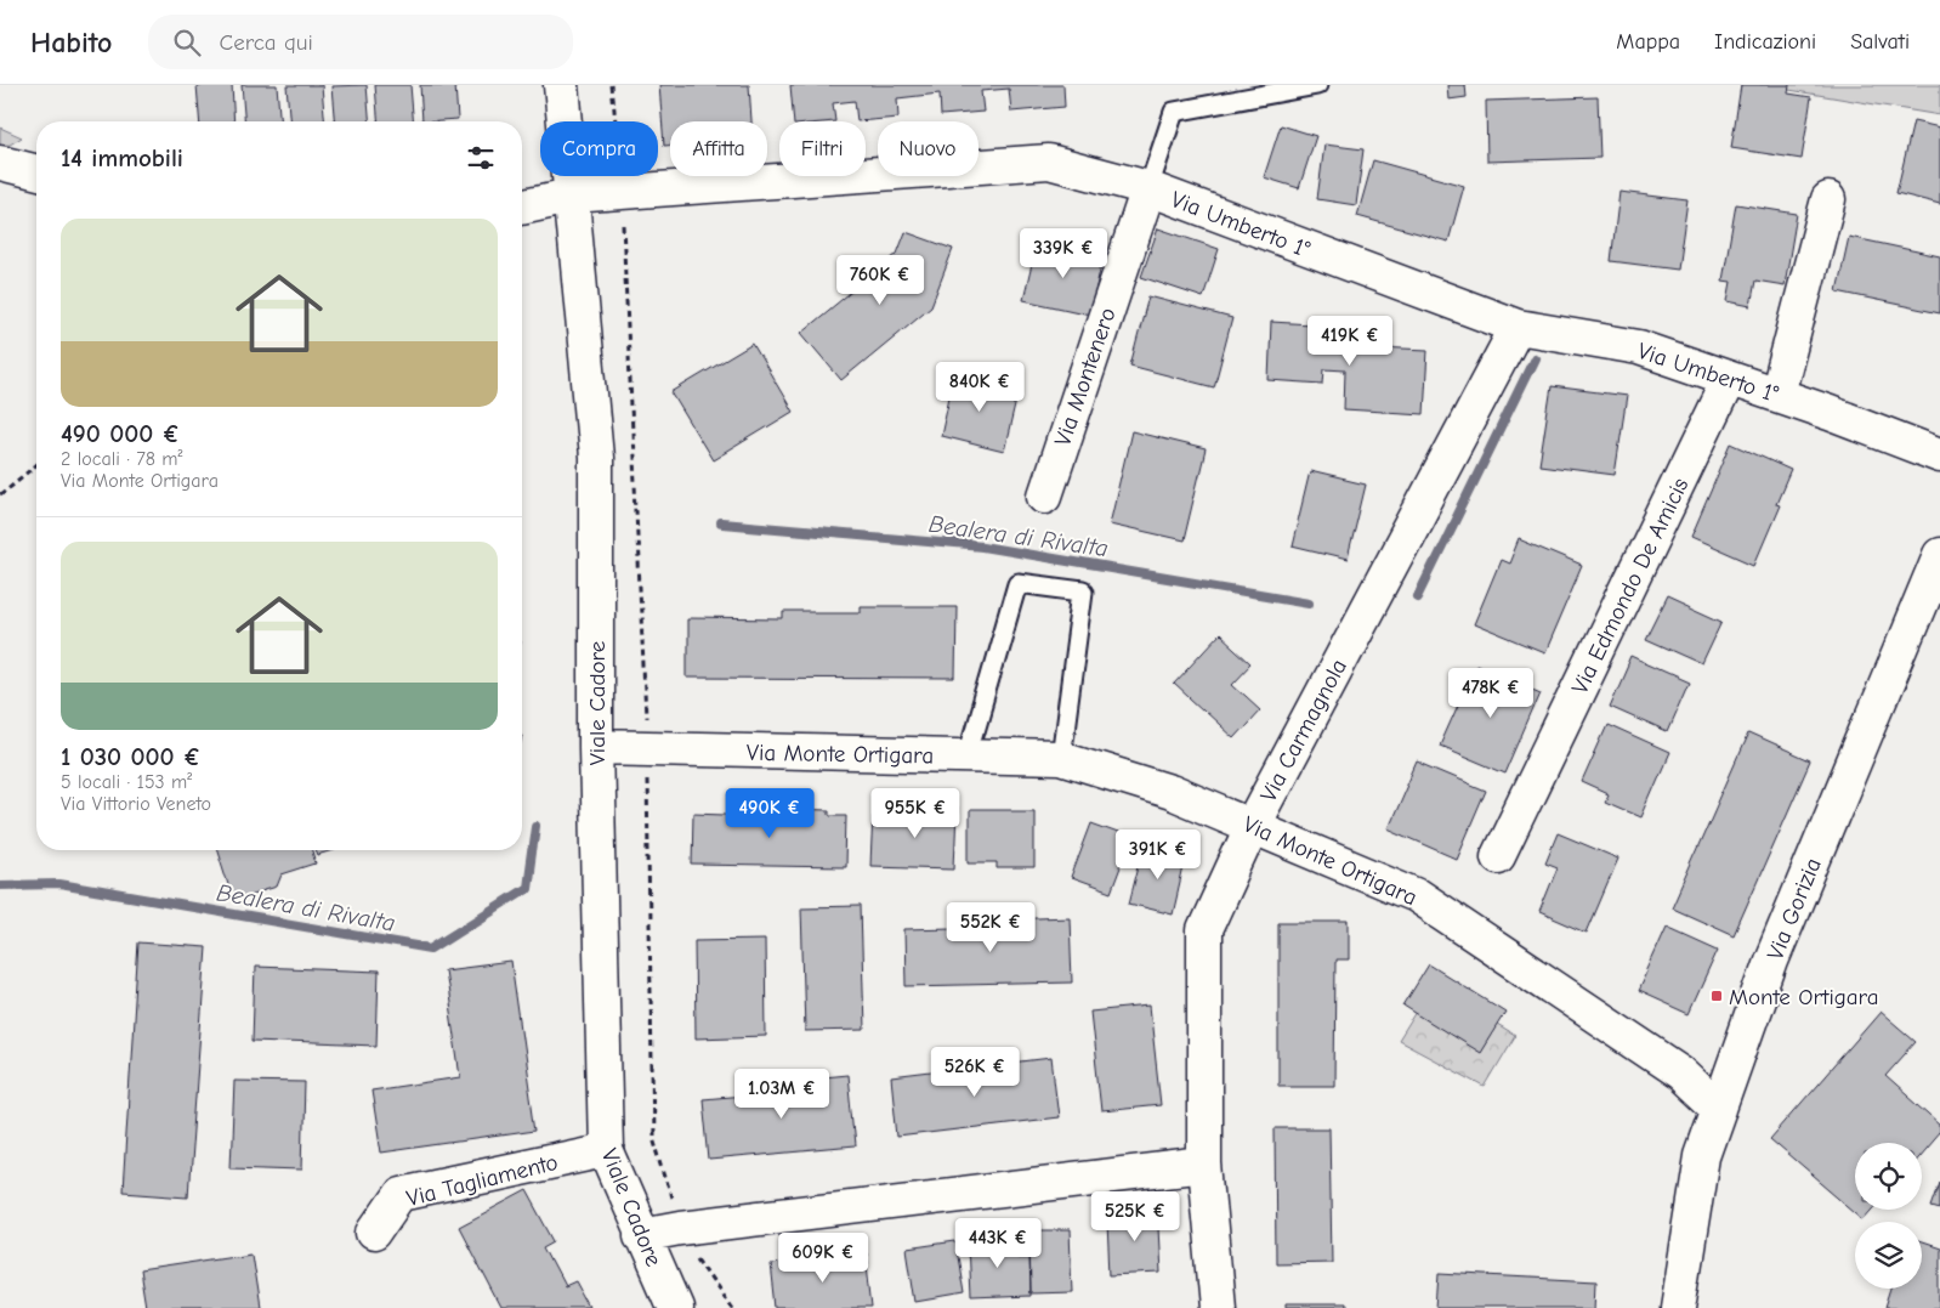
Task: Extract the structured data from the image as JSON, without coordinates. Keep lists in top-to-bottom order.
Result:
{
  "streets": {
    "street": [
      "Via Umberto 1°",
      "Via Montenero",
      "Via Edmondo De Amicis",
      "Viale Cadore",
      "Via Carmagnola",
      "Via Monte Ortigara",
      "Via Gorizia",
      "Via Tagliamento"
    ]
  },
  "crossings": [
    ["Via Umberto 1°", "Via Montenero"],
    ["Via Umberto 1°", "Via Edmondo De Amicis"],
    ["Via Umberto 1°", "Viale Cadore"],
    ["Via Umberto 1°", "Via Carmagnola"],
    ["Viale Cadore", "Via Monte Ortigara"],
    ["Viale Cadore", "Via Tagliamento"],
    ["Via Carmagnola", "Via Monte Ortigara"],
    ["Via Monte Ortigara", "Via Gorizia"]
  ],
  "water": ["Bealera di Rivalta"],
  "places": {
    "transit": ["Monte Ortigara"]
  },
  "page": {
    "header": "Habito",
    "search": "Cerca qui",
    "nav": ["Mappa", "Indicazioni", "Salvati"],
    "chip": [
      "Compra",
      "Affitta",
      "Filtri",
      "Nuovo"
    ],
    "heading": "14 immobili",
    "list": [
      {
        "name": "490 000 €",
        "note": "2 locali · 78 m² · Via Monte Ortigara"
      },
      {
        "name": "1 030 000 €",
        "note": "5 locali · 153 m² · Via Vittorio Veneto"
      }
    ],
    "price": [
      "339K €",
      "760K €",
      "419K €",
      "840K €",
      "478K €",
      "490K €",
      "955K €",
      "391K €",
      "552K €",
      "526K €",
      "1.03M €",
      "525K €",
      "443K €",
      "609K €"
    ]
  }
}
